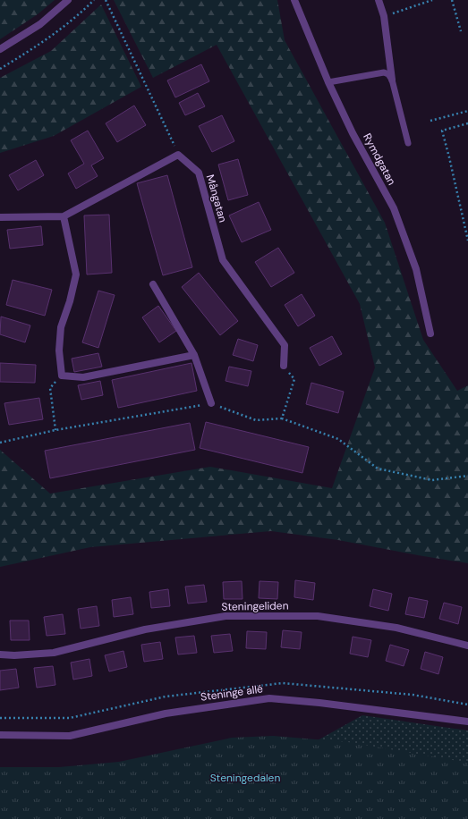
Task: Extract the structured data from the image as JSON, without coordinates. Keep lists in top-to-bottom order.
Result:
{
  "streets": {
    "street": [
      "Rymdgatan",
      "Mångatan",
      "Steningeliden",
      "Steninge allé"
    ]
  },
  "parks": ["Steningedalen"]
}
